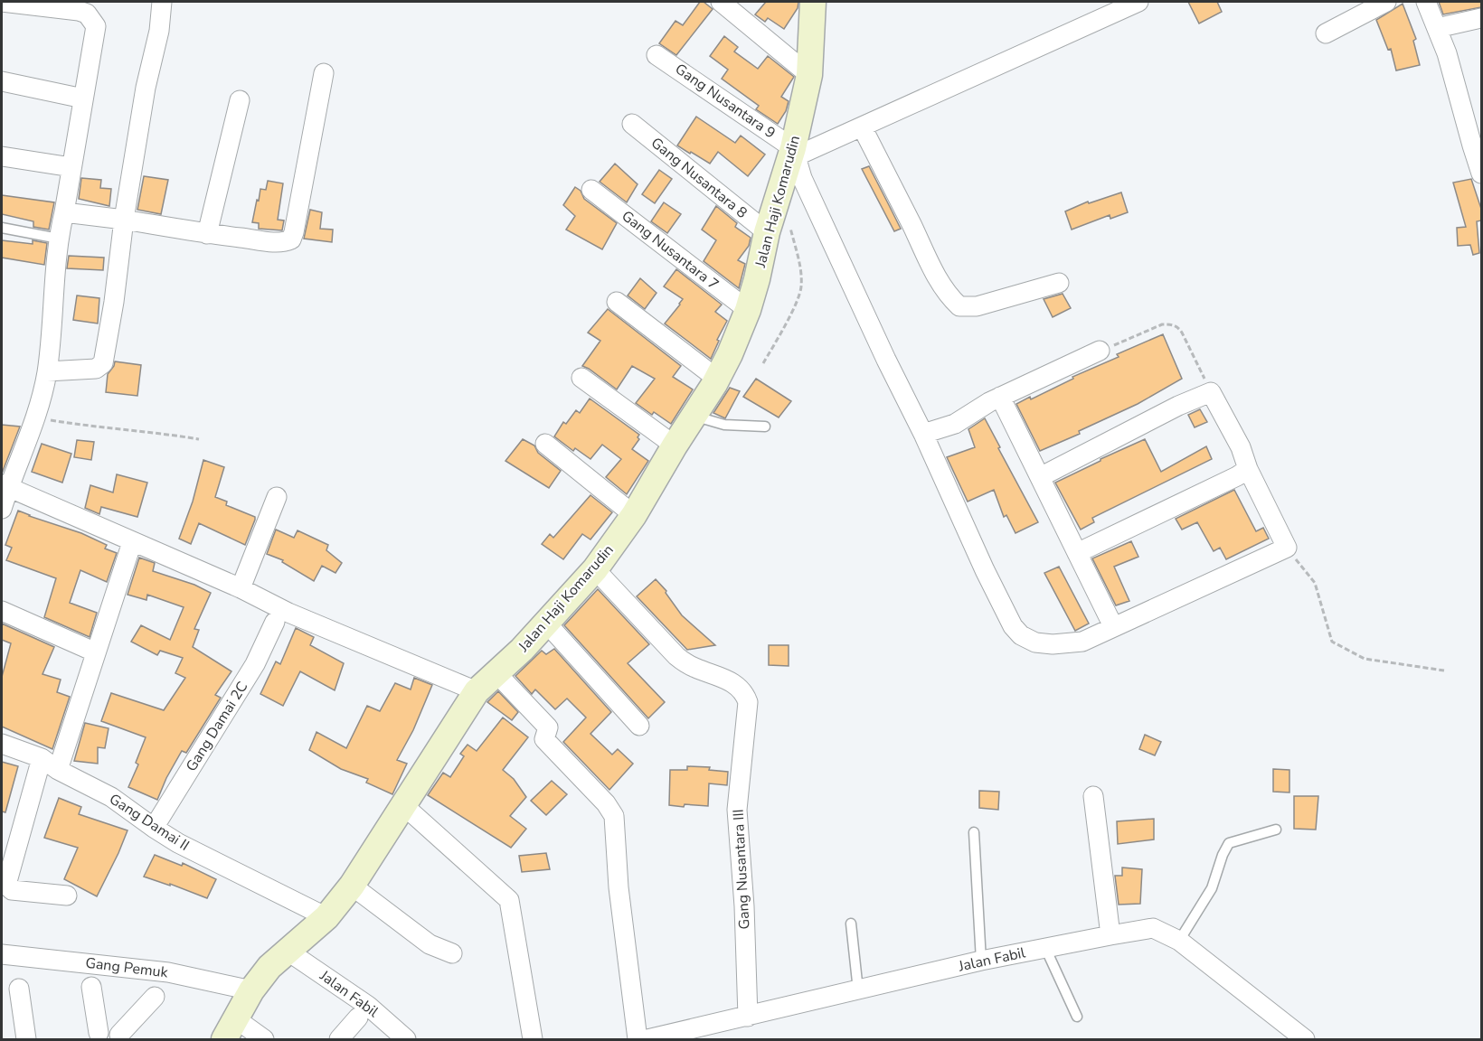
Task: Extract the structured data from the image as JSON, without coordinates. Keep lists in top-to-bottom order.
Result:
{
  "streets": {
    "street": [
      "Gang Nusantara 9",
      "Gang Nusantara 8",
      "Jalan Haji Komarudin",
      "Gang Nusantara 7",
      "Gang Damai 2C",
      "Gang Damai II",
      "Gang Nusantara III",
      "Jalan Fabil",
      "Gang Pemuk"
    ]
  },
  "crossings": [
    ["Gang Nusantara 9", "Jalan Haji Komarudin"],
    ["Gang Nusantara 8", "Jalan Haji Komarudin"],
    ["Jalan Haji Komarudin", "Gang Nusantara 7"],
    ["Jalan Haji Komarudin", "Gang Damai II"],
    ["Jalan Haji Komarudin", "Gang Nusantara III"],
    ["Jalan Haji Komarudin", "Jalan Fabil"],
    ["Jalan Haji Komarudin", "Gang Pemuk"],
    ["Gang Damai 2C", "Gang Damai II"],
    ["Gang Nusantara III", "Jalan Fabil"]
  ]
}
